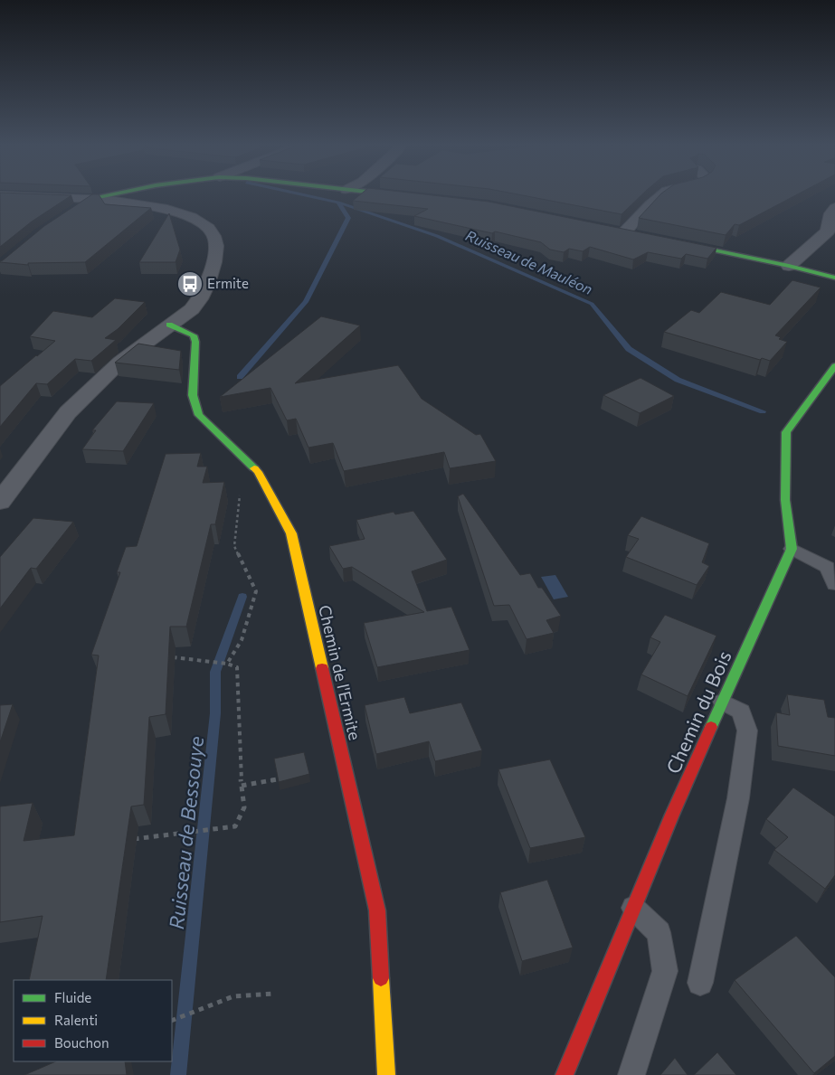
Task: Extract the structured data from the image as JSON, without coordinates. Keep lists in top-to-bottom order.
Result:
{
  "streets": {
    "street": ["Chemin de l'Ermite", "Chemin du Bois"]
  },
  "water": ["Ruisseau de Mauléon", "Ruisseau de Bessouye"],
  "places": {
    "bus stop": ["Ermite"]
  },
  "legend": ["Fluide", "Ralenti", "Bouchon"]
}
